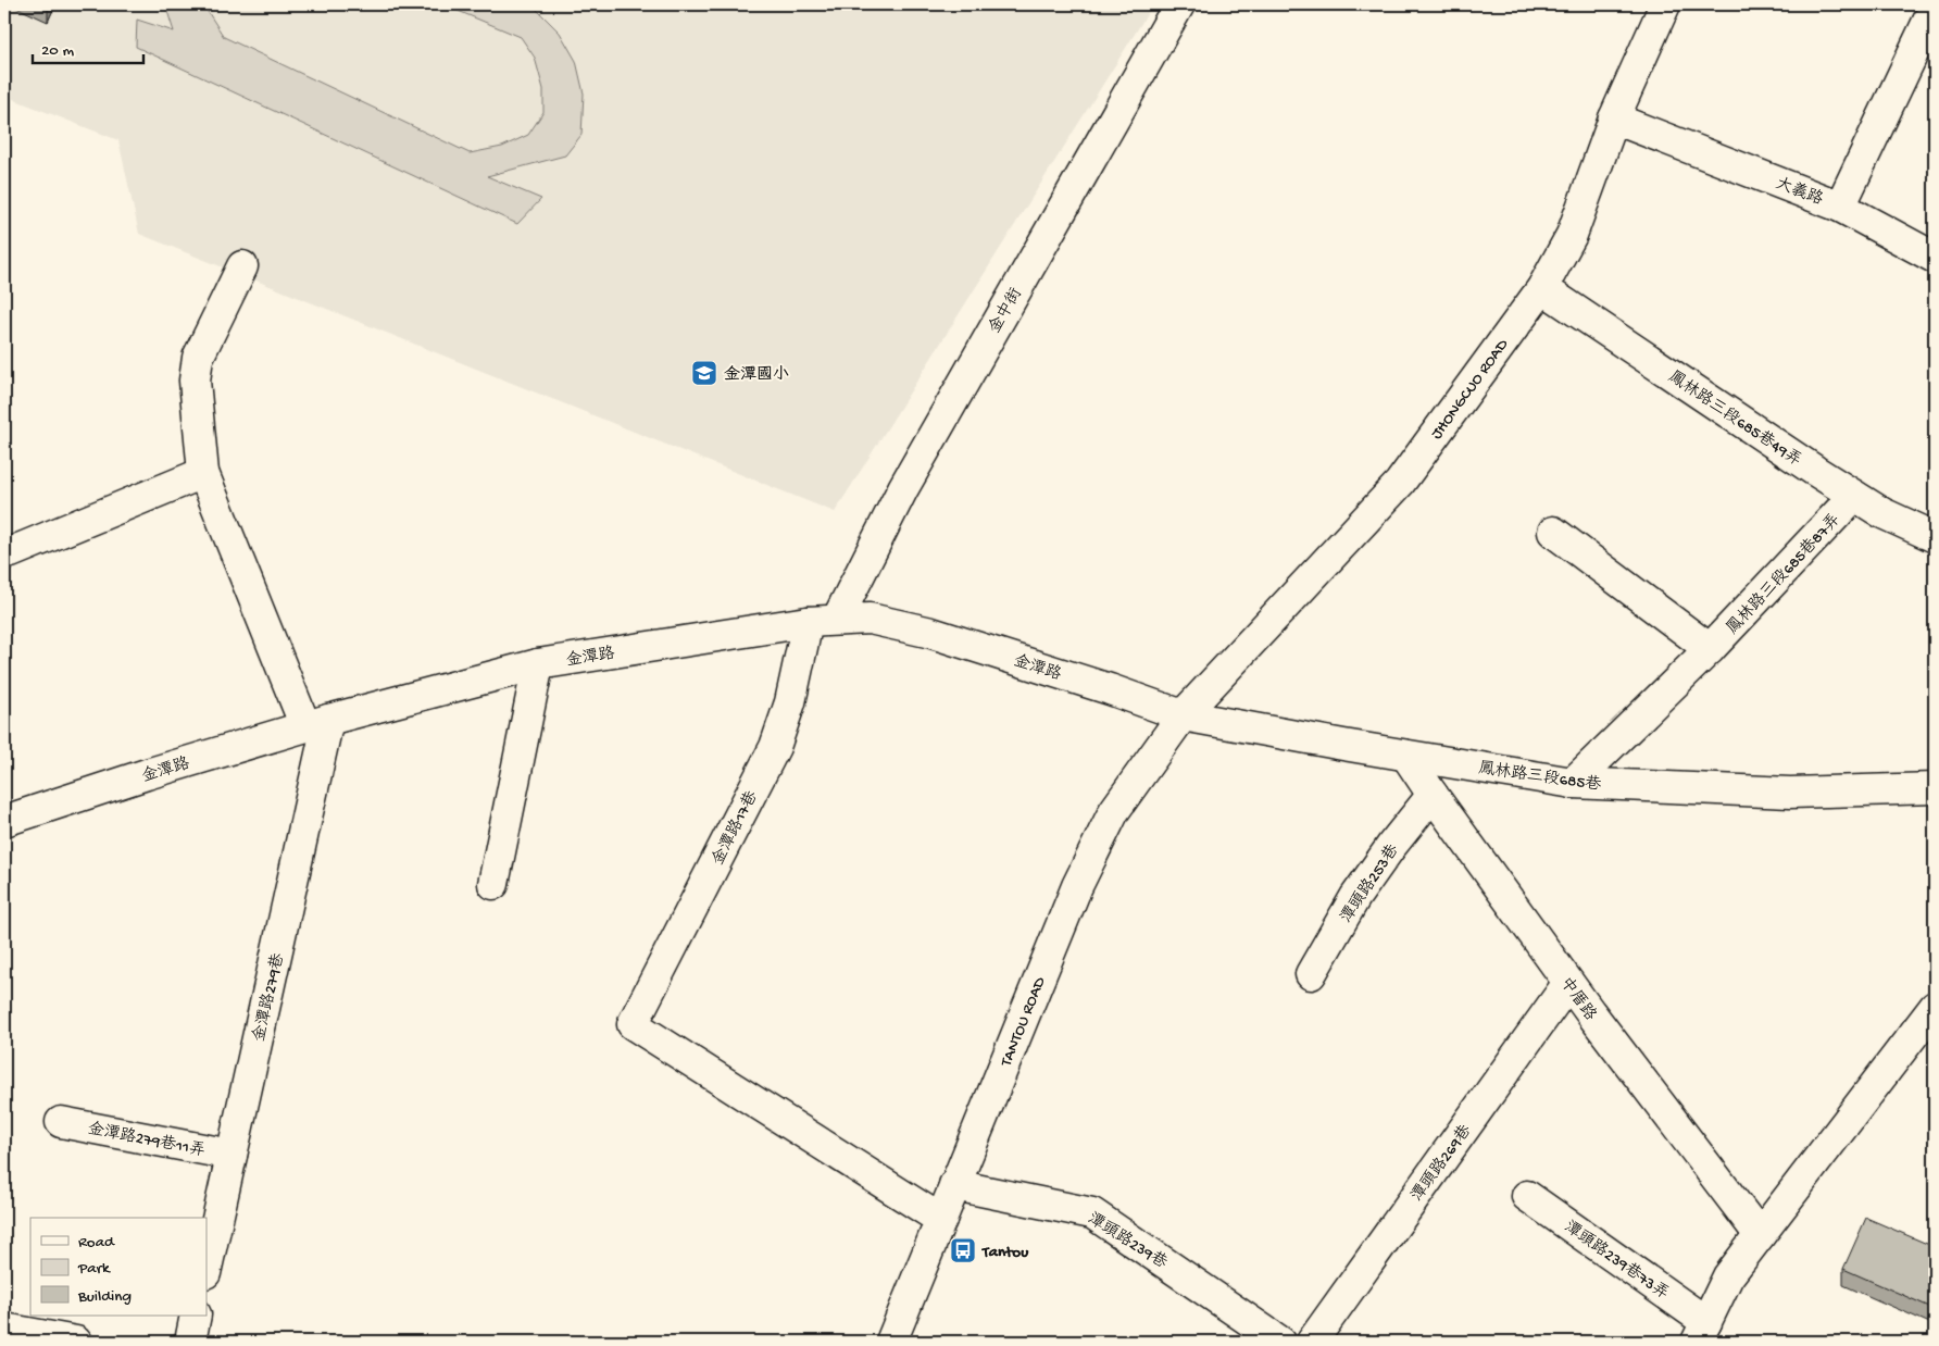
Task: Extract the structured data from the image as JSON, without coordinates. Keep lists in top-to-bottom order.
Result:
{
  "streets": {
    "street": [
      "大義路",
      "金中街",
      "JHONGCUO ROAD",
      "鳳林路三段685巷49弄",
      "鳳林路三段685巷87弄",
      "金潭路",
      "鳳林路三段685巷",
      "金潭路17巷",
      "潭頭路253巷",
      "金潭路279巷",
      "中厝路",
      "TANTOU ROAD",
      "金潭路279巷11弄",
      "潭頭路269巷",
      "潭頭路239巷",
      "潭頭路239巷73弄"
    ]
  },
  "crossings": [
    ["大義路", "JHONGCUO ROAD"],
    ["金中街", "金潭路"],
    ["金中街", "金潭路17巷"],
    ["JHONGCUO ROAD", "鳳林路三段685巷49弄"],
    ["JHONGCUO ROAD", "金潭路"],
    ["JHONGCUO ROAD", "鳳林路三段685巷"],
    ["JHONGCUO ROAD", "TANTOU ROAD"],
    ["鳳林路三段685巷49弄", "鳳林路三段685巷87弄"],
    ["鳳林路三段685巷87弄", "鳳林路三段685巷"],
    ["金潭路", "鳳林路三段685巷"],
    ["金潭路", "金潭路17巷"],
    ["金潭路", "金潭路279巷"],
    ["金潭路", "TANTOU ROAD"],
    ["鳳林路三段685巷", "中厝路"],
    ["鳳林路三段685巷", "TANTOU ROAD"],
    ["金潭路17巷", "TANTOU ROAD"],
    ["潭頭路253巷", "中厝路"],
    ["金潭路279巷", "金潭路279巷11弄"],
    ["中厝路", "潭頭路269巷"],
    ["TANTOU ROAD", "潭頭路239巷"]
  ],
  "places": {
    "school or university": ["金潭國小"],
    "bus stop": ["Tantou"]
  },
  "legend": ["Road", "Park", "Building"],
  "scale_bar": "20 m"
}
